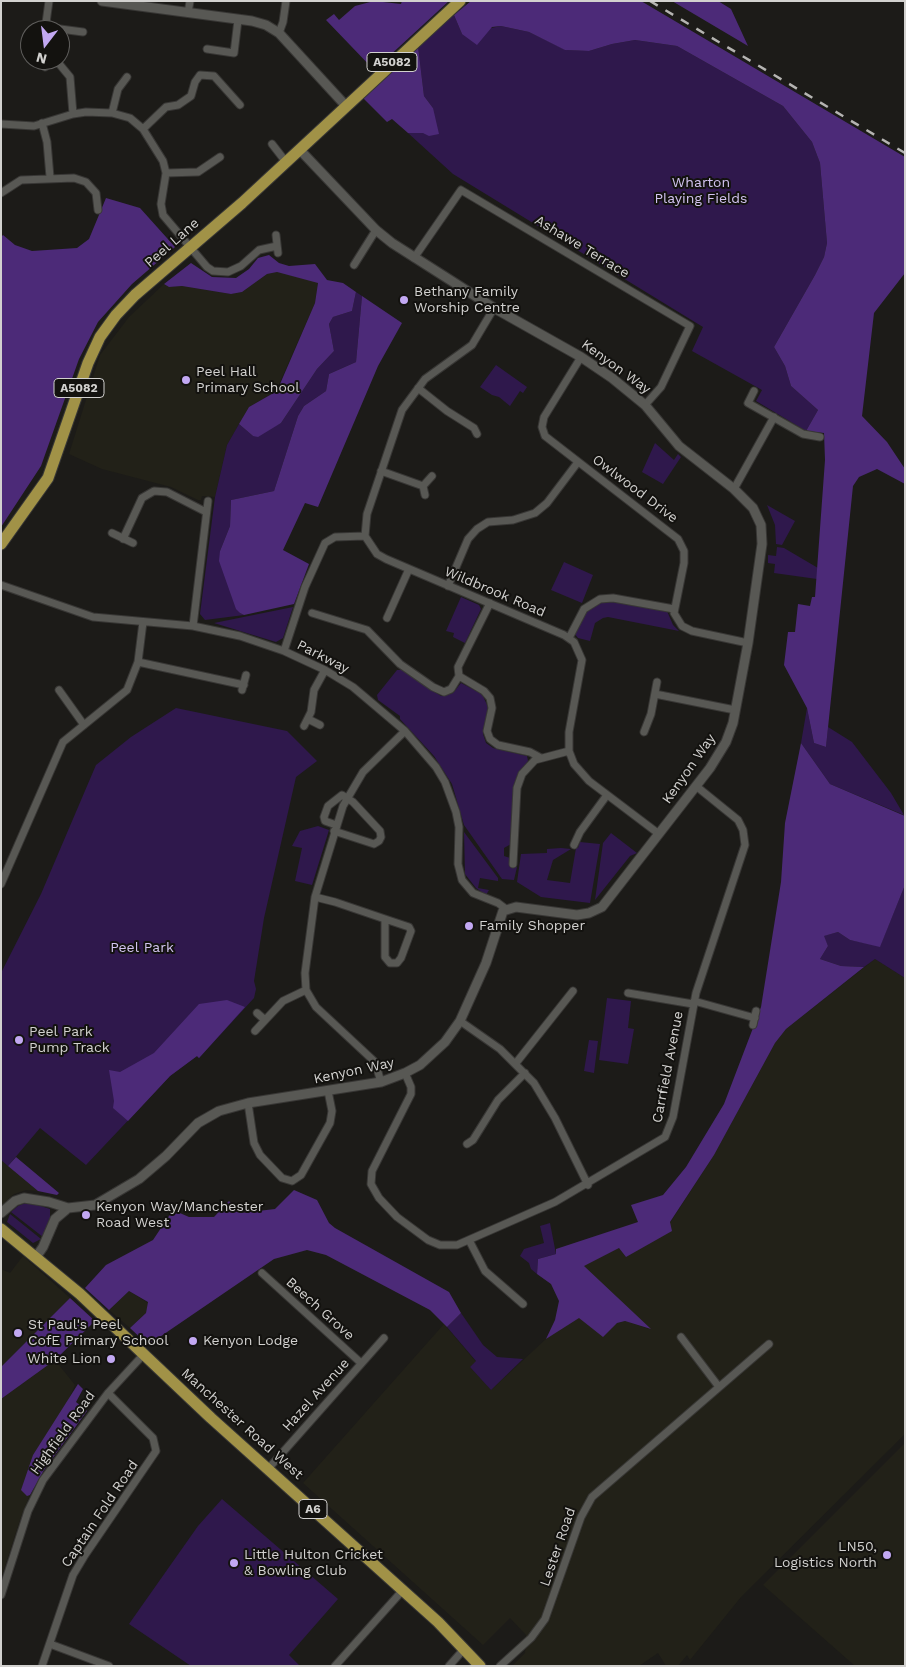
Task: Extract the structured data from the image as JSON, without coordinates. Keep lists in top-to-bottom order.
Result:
{
  "streets": {
    "main road": [
      "A5082",
      "Peel Lane",
      "Manchester Road West",
      "A6"
    ],
    "street": [
      "Ashawe Terrace",
      "Kenyon Way",
      "Owlwood Drive",
      "Wildbrook Road",
      "Parkway",
      "Carrfield Avenue",
      "Beech Grove",
      "Hazel Avenue",
      "Highfield Road",
      "Captain Fold Road",
      "Lester Road"
    ]
  },
  "crossings": [
    ["Peel Lane", "Kenyon Way"],
    ["Ashawe Terrace", "Kenyon Way"],
    ["Kenyon Way", "Owlwood Drive"],
    ["Kenyon Way", "Parkway"],
    ["Kenyon Way", "Carrfield Avenue"],
    ["Beech Grove", "Hazel Avenue"],
    ["Hazel Avenue", "Manchester Road West"],
    ["Manchester Road West", "Highfield Road"],
    ["Highfield Road", "Captain Fold Road"]
  ],
  "parks": ["Wharton Playing Fields", "Peel Park"],
  "places": [
    "Bethany Family Worship Centre",
    "Peel Hall Primary School",
    "Family Shopper",
    "Peel Park Pump Track",
    "Kenyon Way/Manchester Road West",
    "St Paul's Peel CofE Primary School",
    "Kenyon Lodge",
    "White Lion",
    "LN50, Logistics North",
    "Little Hulton Cricket & Bowling Club"
  ],
  "north": "bottom"
}
